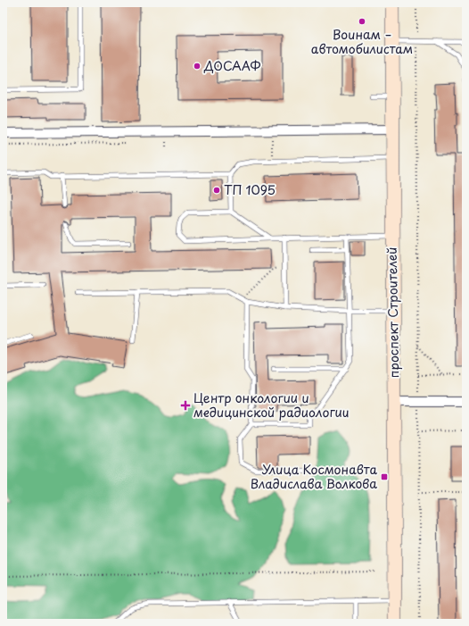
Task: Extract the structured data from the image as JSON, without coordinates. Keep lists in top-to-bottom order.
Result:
{
  "streets": {
    "main road": ["проспект Строителей"]
  },
  "places": {
    "other": ["Воинам – автомобилистам", "ДОСААФ", "ТП 1095"],
    "health": ["Центр онкологии и медицинской радиологии"],
    "transit": ["Улица Космонавта Владислава Волкова"]
  }
}
